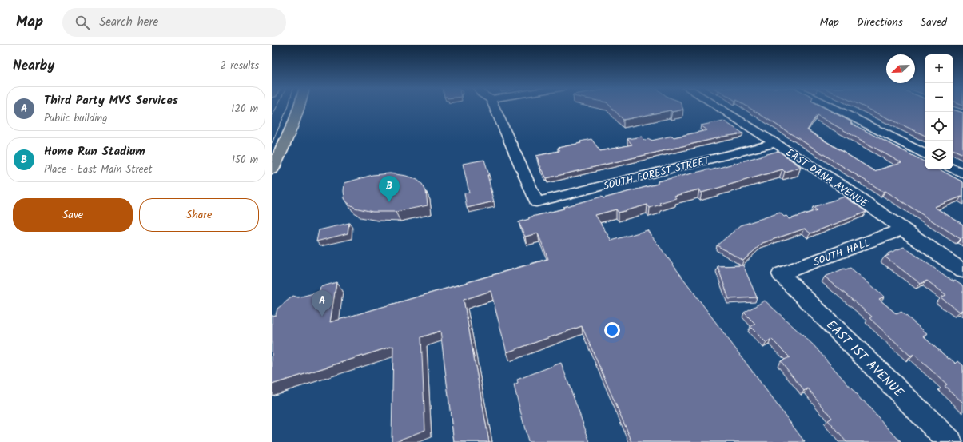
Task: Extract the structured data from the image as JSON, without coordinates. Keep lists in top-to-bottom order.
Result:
{
  "streets": {
    "street": [
      "SOUTH FOREST STREET",
      "EAST DANA AVENUE",
      "SOUTH HALL",
      "EAST 1ST AVENUE"
    ]
  },
  "crossings": [
    ["SOUTH FOREST STREET", "EAST DANA AVENUE"],
    ["EAST DANA AVENUE", "SOUTH HALL"],
    ["SOUTH HALL", "EAST 1ST AVENUE"]
  ],
  "north": "bottom left",
  "page": {
    "header": "Map",
    "search": "Search here",
    "nav": ["Map", "Directions", "Saved"],
    "heading": ["Nearby", "2 results"],
    "map_buttons": ["+", "−"],
    "list": [
      {
        "mark": "A",
        "name": "Third Party MVS Services",
        "note": "Public building",
        "value": "120 m"
      },
      {
        "mark": "B",
        "name": "Home Run Stadium",
        "note": "Place · East Main Street",
        "value": "150 m"
      }
    ],
    "pins": ["B", "A"],
    "buttons": ["Save", "Share"]
  }
}
